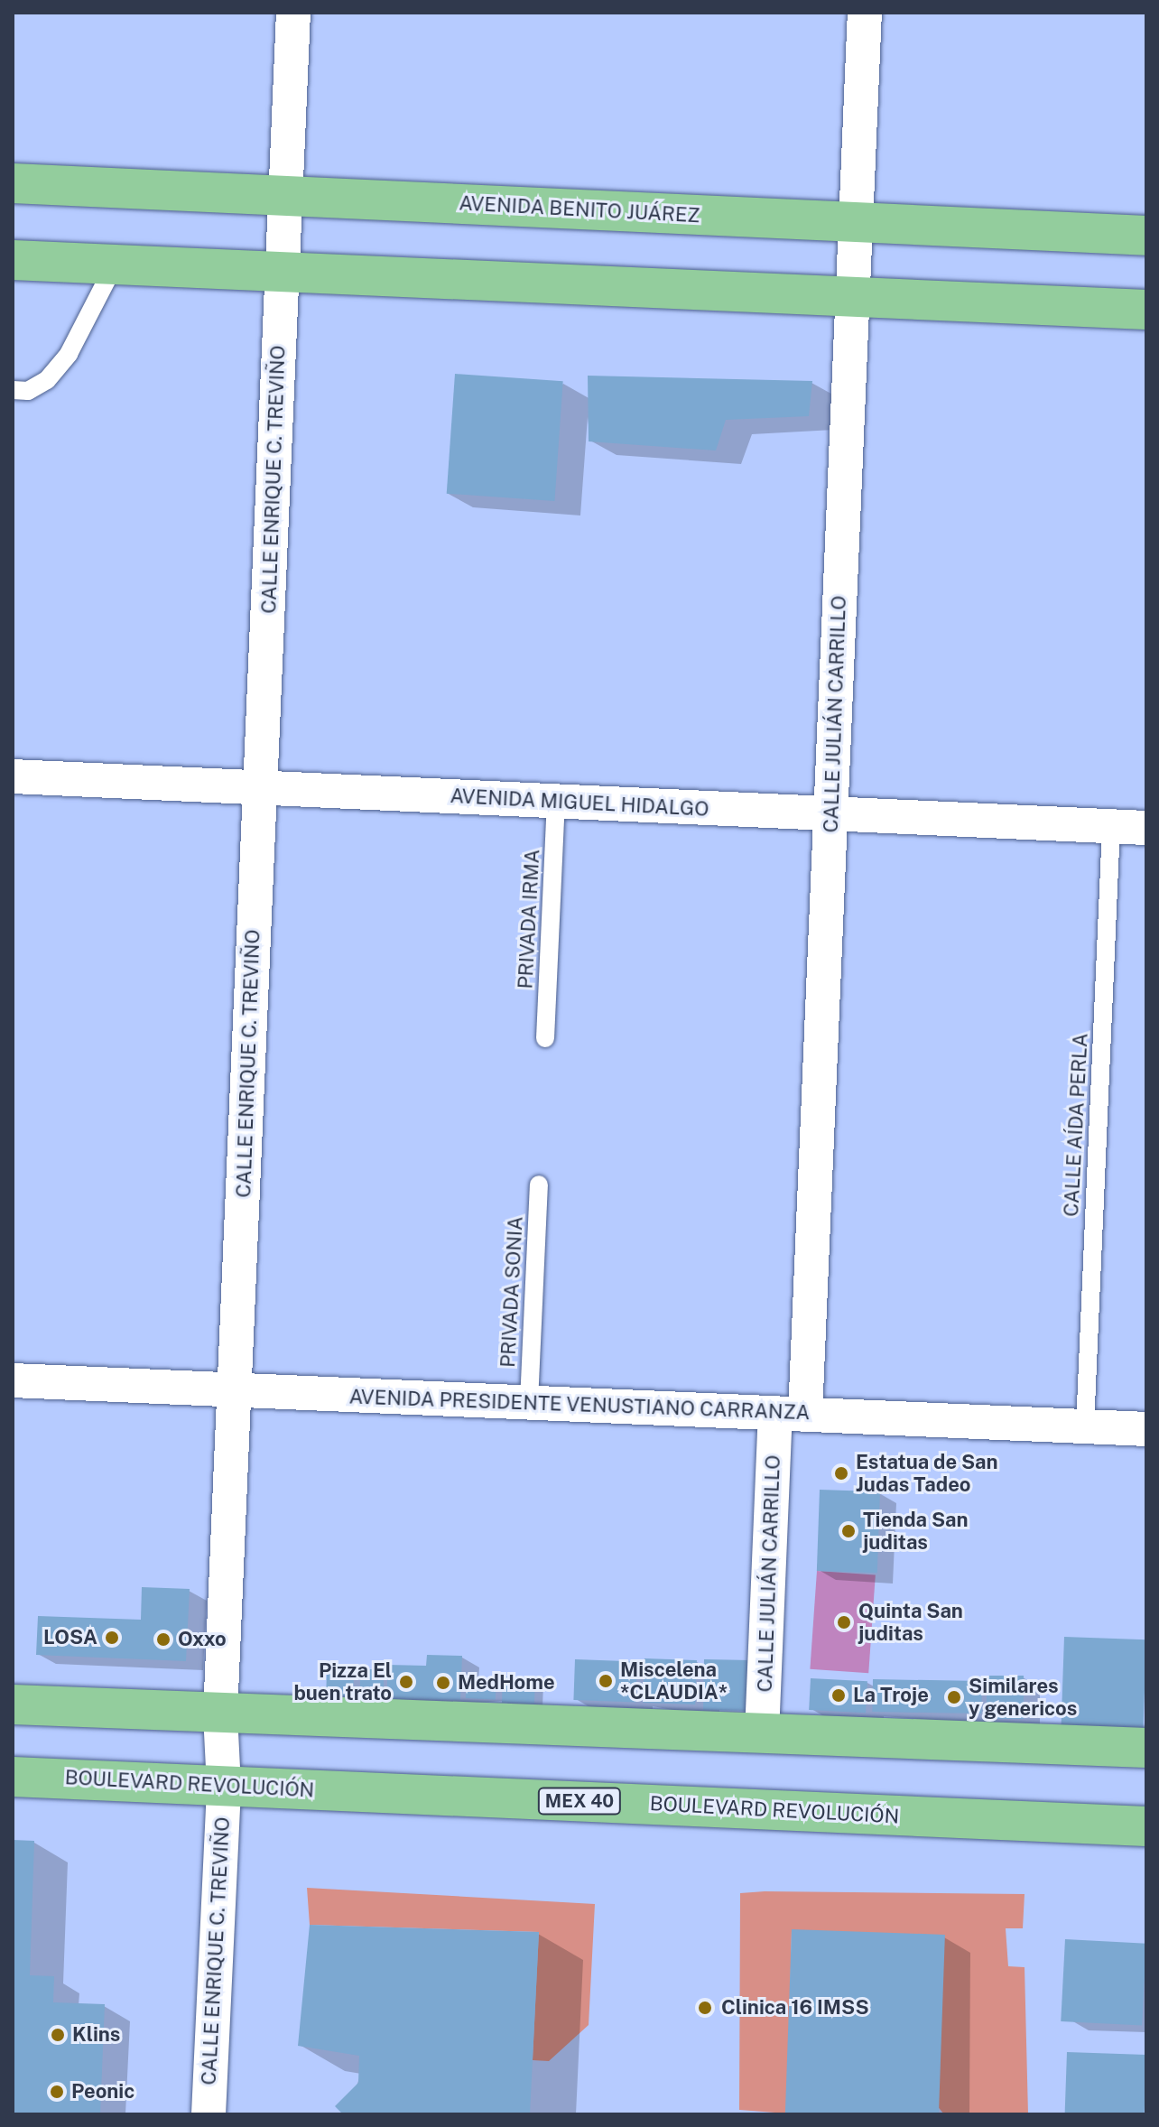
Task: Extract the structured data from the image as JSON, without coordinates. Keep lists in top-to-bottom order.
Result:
{
  "streets": {
    "main road": ["AVENIDA BENITO JUÁREZ", "BOULEVARD REVOLUCIÓN", "MEX 40"],
    "street": [
      "CALLE ENRIQUE C. TREVIÑO",
      "CALLE JULIÁN CARRILLO",
      "AVENIDA MIGUEL HIDALGO",
      "AVENIDA PRESIDENTE VENUSTIANO CARRANZA"
    ],
    "lane": ["PRIVADA IRMA", "CALLE AÍDA PERLA", "PRIVADA SONIA"]
  },
  "crossings": [
    ["AVENIDA BENITO JUÁREZ", "CALLE ENRIQUE C. TREVIÑO"],
    ["AVENIDA BENITO JUÁREZ", "CALLE JULIÁN CARRILLO"],
    ["CALLE ENRIQUE C. TREVIÑO", "AVENIDA MIGUEL HIDALGO"],
    ["CALLE ENRIQUE C. TREVIÑO", "AVENIDA PRESIDENTE VENUSTIANO CARRANZA"],
    ["CALLE ENRIQUE C. TREVIÑO", "BOULEVARD REVOLUCIÓN"],
    ["CALLE JULIÁN CARRILLO", "AVENIDA MIGUEL HIDALGO"],
    ["CALLE JULIÁN CARRILLO", "AVENIDA PRESIDENTE VENUSTIANO CARRANZA"],
    ["AVENIDA MIGUEL HIDALGO", "PRIVADA IRMA"],
    ["AVENIDA MIGUEL HIDALGO", "CALLE AÍDA PERLA"],
    ["CALLE AÍDA PERLA", "AVENIDA PRESIDENTE VENUSTIANO CARRANZA"],
    ["PRIVADA SONIA", "AVENIDA PRESIDENTE VENUSTIANO CARRANZA"]
  ],
  "places": [
    "Estatua de San Judas Tadeo",
    "Tienda San juditas",
    "Quinta San juditas",
    "LOSA",
    "Oxxo",
    "Miscelena *CLAUDIA*",
    "Pizza El buen trato",
    "MedHome",
    "La Troje",
    "Similares y genericos",
    "Clinica 16 IMSS",
    "Klins",
    "Peonic"
  ]
}
